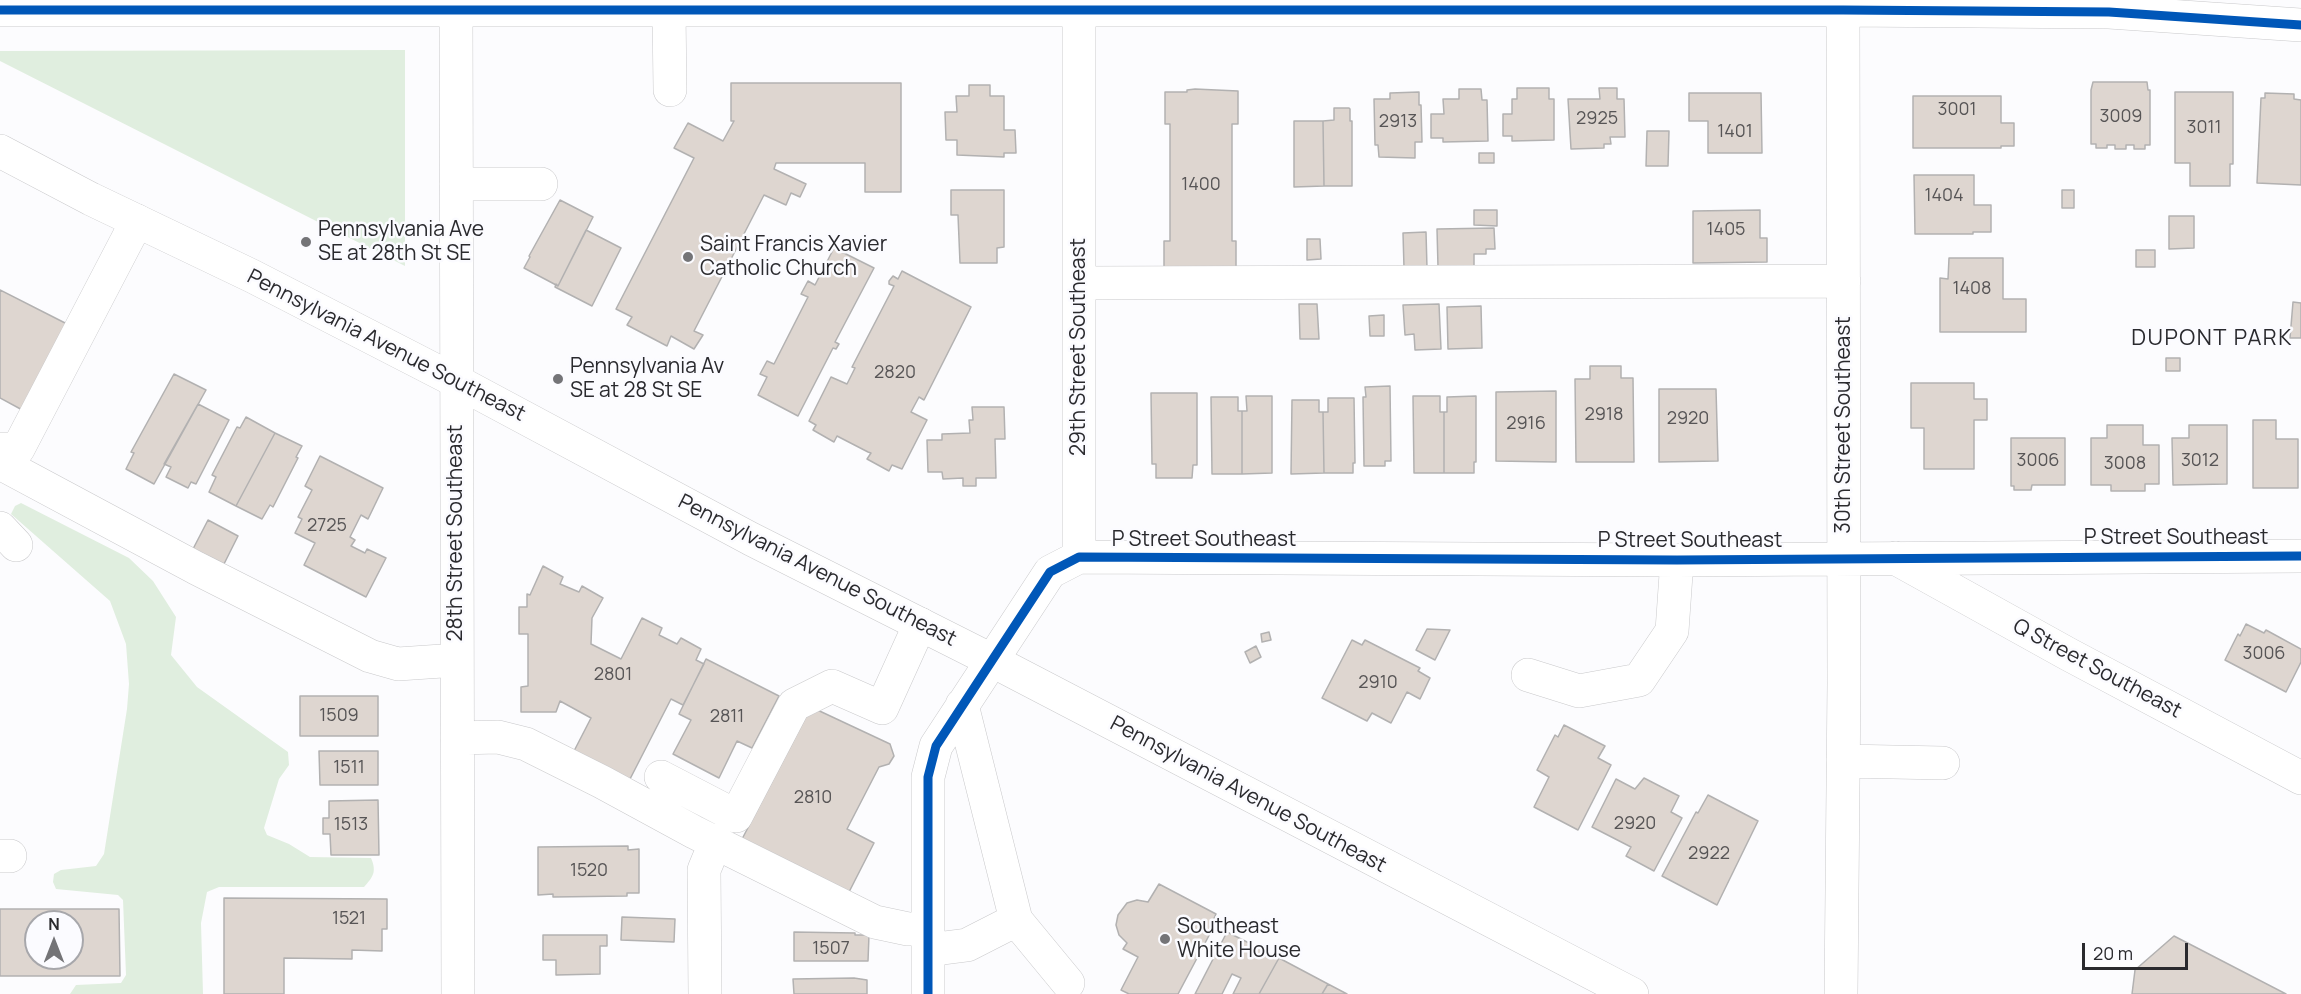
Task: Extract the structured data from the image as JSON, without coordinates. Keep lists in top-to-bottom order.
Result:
{
  "streets": {
    "main road": [
      "Pennsylvania Avenue Southeast",
      "29th Street Southeast",
      "30th Street Southeast",
      "28th Street Southeast",
      "P Street Southeast",
      "Q Street Southeast"
    ]
  },
  "crossings": [
    ["Pennsylvania Avenue Southeast", "28th Street Southeast"],
    ["29th Street Southeast", "P Street Southeast"],
    ["30th Street Southeast", "P Street Southeast"],
    ["P Street Southeast", "Q Street Southeast"]
  ],
  "districts": ["DUPONT PARK"],
  "places": [
    "Pennsylvania Ave SE at 28th St SE",
    "Saint Francis Xavier Catholic Church",
    "Pennsylvania Av SE at 28 St SE",
    "Southeast White House"
  ],
  "house_numbers": [
    "3001",
    "3009",
    "2925",
    "2913",
    "3011",
    "1401",
    "1400",
    "1404",
    "1405",
    "1408",
    "2820",
    "2918",
    "2920",
    "2916",
    "3006",
    "3012",
    "3008",
    "2725",
    "3006",
    "2801",
    "2910",
    "1509",
    "2811",
    "1511",
    "2810",
    "2920",
    "1513",
    "2922",
    "1520",
    "1521",
    "1507"
  ],
  "scale_bar": "20 m",
  "north": "top"
}
